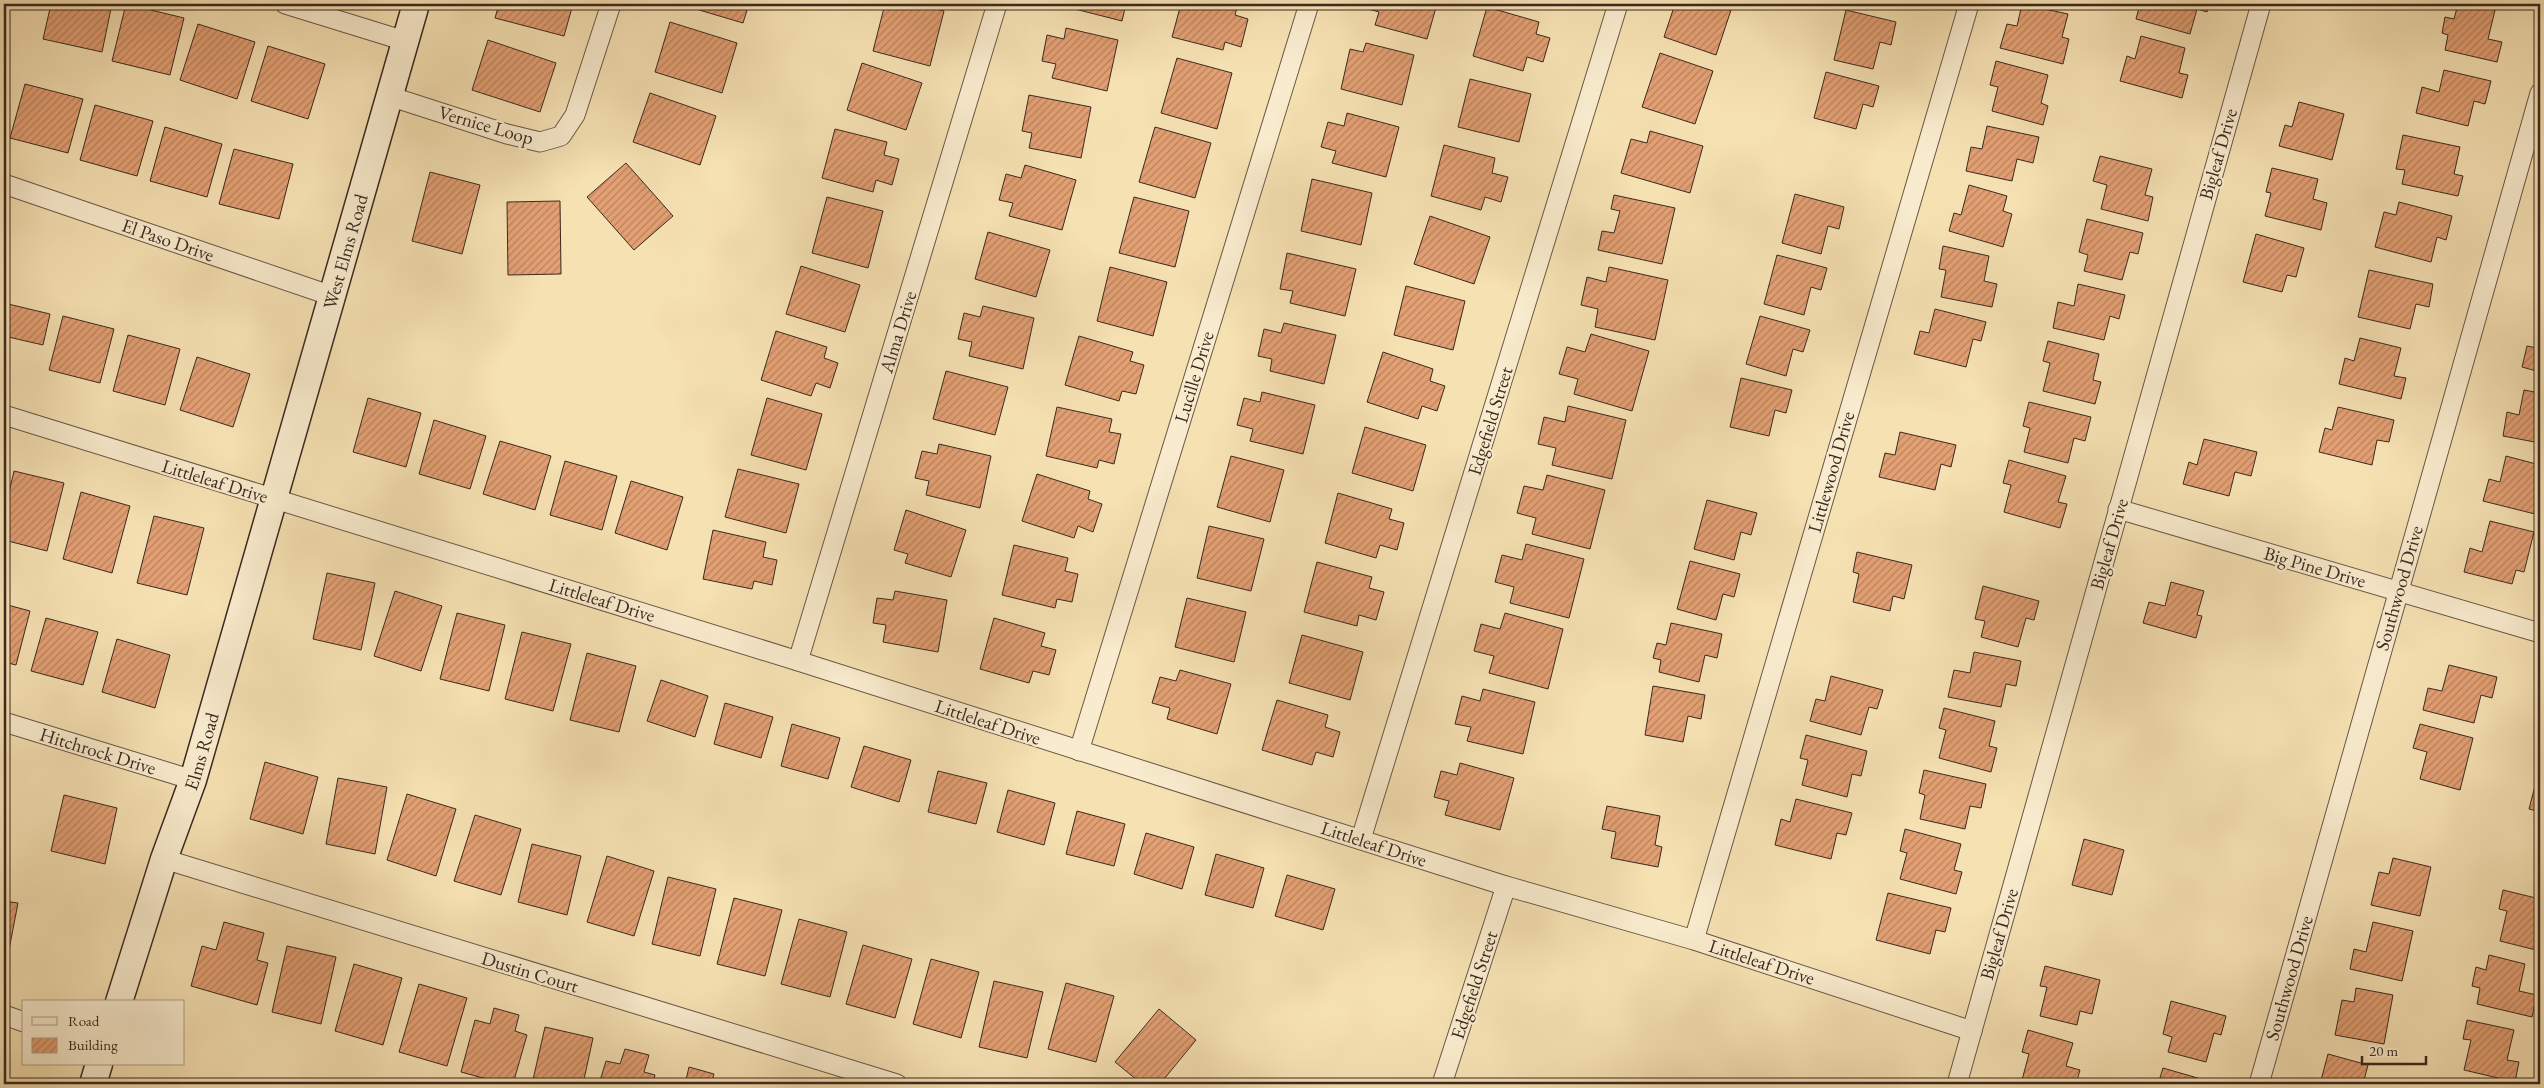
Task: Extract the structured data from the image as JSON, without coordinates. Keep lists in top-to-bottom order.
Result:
{
  "streets": {
    "main road": ["West Elms Road", "Elms Road"],
    "street": [
      "Vernice Loop",
      "Bigleaf Drive",
      "El Paso Drive",
      "Alma Drive",
      "Lucille Drive",
      "Edgefield Street",
      "Littlewood Drive",
      "Littleleaf Drive",
      "Big Pine Drive",
      "Southwood Drive",
      "Hitchrock Drive",
      "Dustin Court"
    ]
  },
  "crossings": [
    ["Vernice Loop", "West Elms Road"],
    ["Bigleaf Drive", "Littleleaf Drive"],
    ["Bigleaf Drive", "Big Pine Drive"],
    ["El Paso Drive", "West Elms Road"],
    ["West Elms Road", "Littleleaf Drive"],
    ["West Elms Road", "Elms Road"],
    ["Alma Drive", "Littleleaf Drive"],
    ["Lucille Drive", "Littleleaf Drive"],
    ["Edgefield Street", "Littleleaf Drive"],
    ["Littlewood Drive", "Littleleaf Drive"],
    ["Littleleaf Drive", "Elms Road"],
    ["Big Pine Drive", "Southwood Drive"],
    ["Hitchrock Drive", "Elms Road"],
    ["Elms Road", "Dustin Court"]
  ],
  "legend": ["Road", "Building"],
  "scale_bar": "20 m"
}
